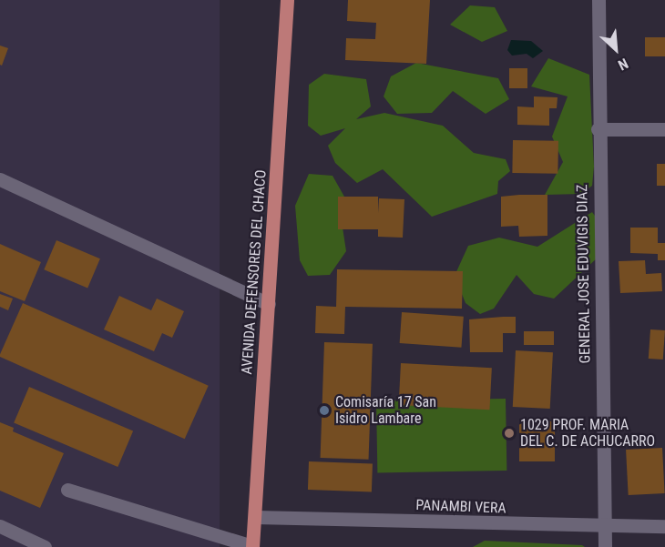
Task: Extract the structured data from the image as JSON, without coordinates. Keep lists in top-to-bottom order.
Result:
{
  "streets": {
    "main road": ["AVENIDA DEFENSORES DEL CHACO"],
    "street": ["GENERAL JOSE EDUVIGIS DIAZ", "PANAMBI VERA"]
  },
  "crossings": [
    ["AVENIDA DEFENSORES DEL CHACO", "PANAMBI VERA"],
    ["GENERAL JOSE EDUVIGIS DIAZ", "PANAMBI VERA"]
  ],
  "places": ["Comisaría 17 San Isidro Lambare", "1029 PROF. MARIA DEL C. DE ACHUCARRO"],
  "north": "bottom right"
}
